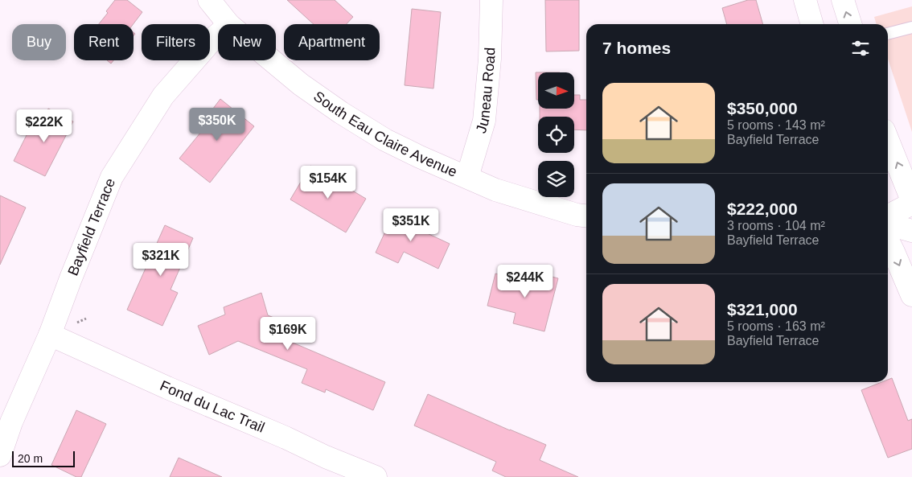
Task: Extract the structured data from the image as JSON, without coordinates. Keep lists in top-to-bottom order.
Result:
{
  "streets": {
    "street": [
      "Juneau Road",
      "South Eau Claire Avenue",
      "Bayfield Terrace",
      "Fond du Lac Trail"
    ]
  },
  "crossings": [
    ["Juneau Road", "South Eau Claire Avenue"],
    ["Bayfield Terrace", "Fond du Lac Trail"]
  ],
  "scale_bar": "20 m",
  "north": "right",
  "page": {
    "chip": [
      "Buy",
      "Rent",
      "Filters",
      "New",
      "Apartment"
    ],
    "heading": "7 homes",
    "list": [
      {
        "name": "$350,000",
        "note": "5 rooms · 143 m² · Bayfield Terrace"
      },
      {
        "name": "$222,000",
        "note": "3 rooms · 104 m² · Bayfield Terrace"
      },
      {
        "name": "$321,000",
        "note": "5 rooms · 163 m² · Bayfield Terrace"
      }
    ],
    "price": [
      "$350K",
      "$222K",
      "$154K",
      "$351K",
      "$321K",
      "$244K",
      "$169K"
    ],
    "scale": "20 m"
  }
}
